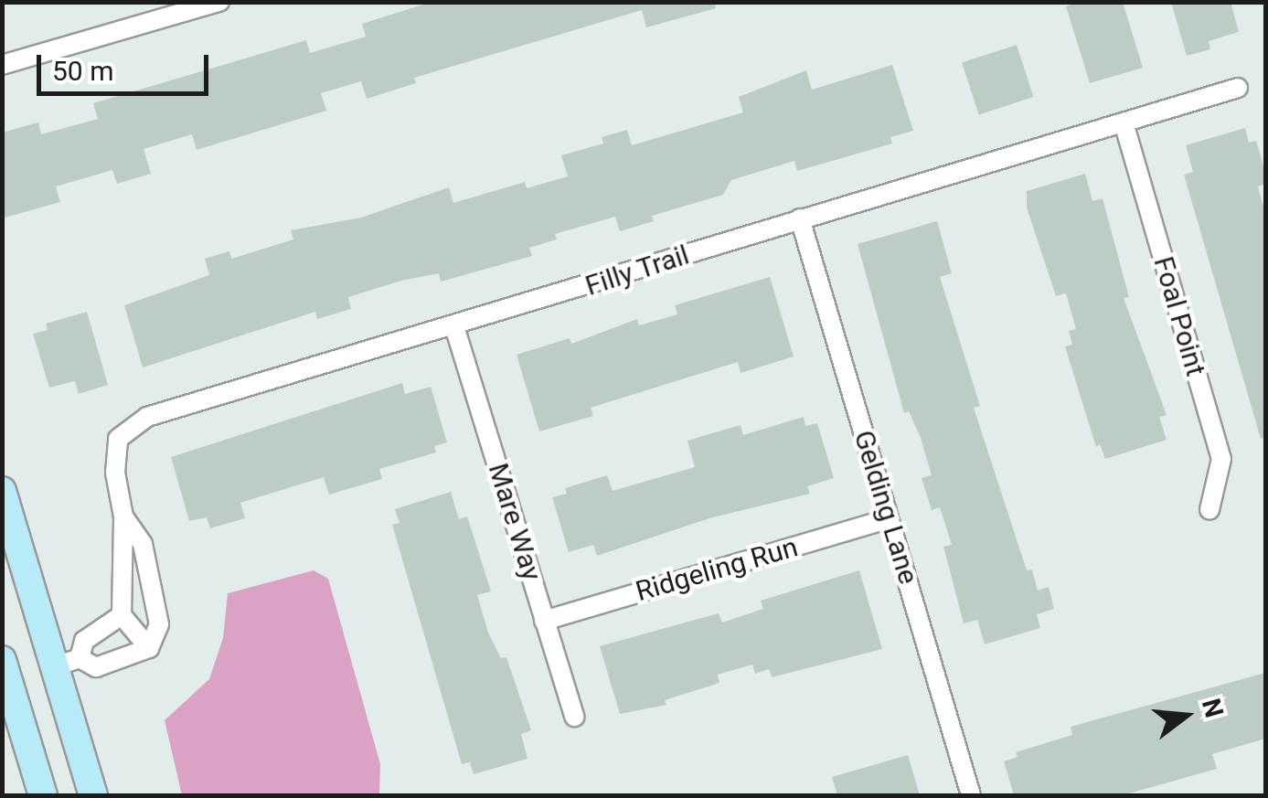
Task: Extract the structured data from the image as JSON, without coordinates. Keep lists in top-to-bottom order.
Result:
{
  "streets": {
    "street": [
      "Filly Trail",
      "Foal Point",
      "Gelding Lane",
      "Mare Way",
      "Ridgeling Run"
    ]
  },
  "crossings": [
    ["Filly Trail", "Foal Point"],
    ["Filly Trail", "Gelding Lane"],
    ["Filly Trail", "Mare Way"],
    ["Gelding Lane", "Ridgeling Run"],
    ["Mare Way", "Ridgeling Run"]
  ],
  "scale_bar": "50 m",
  "north": "right"
}
